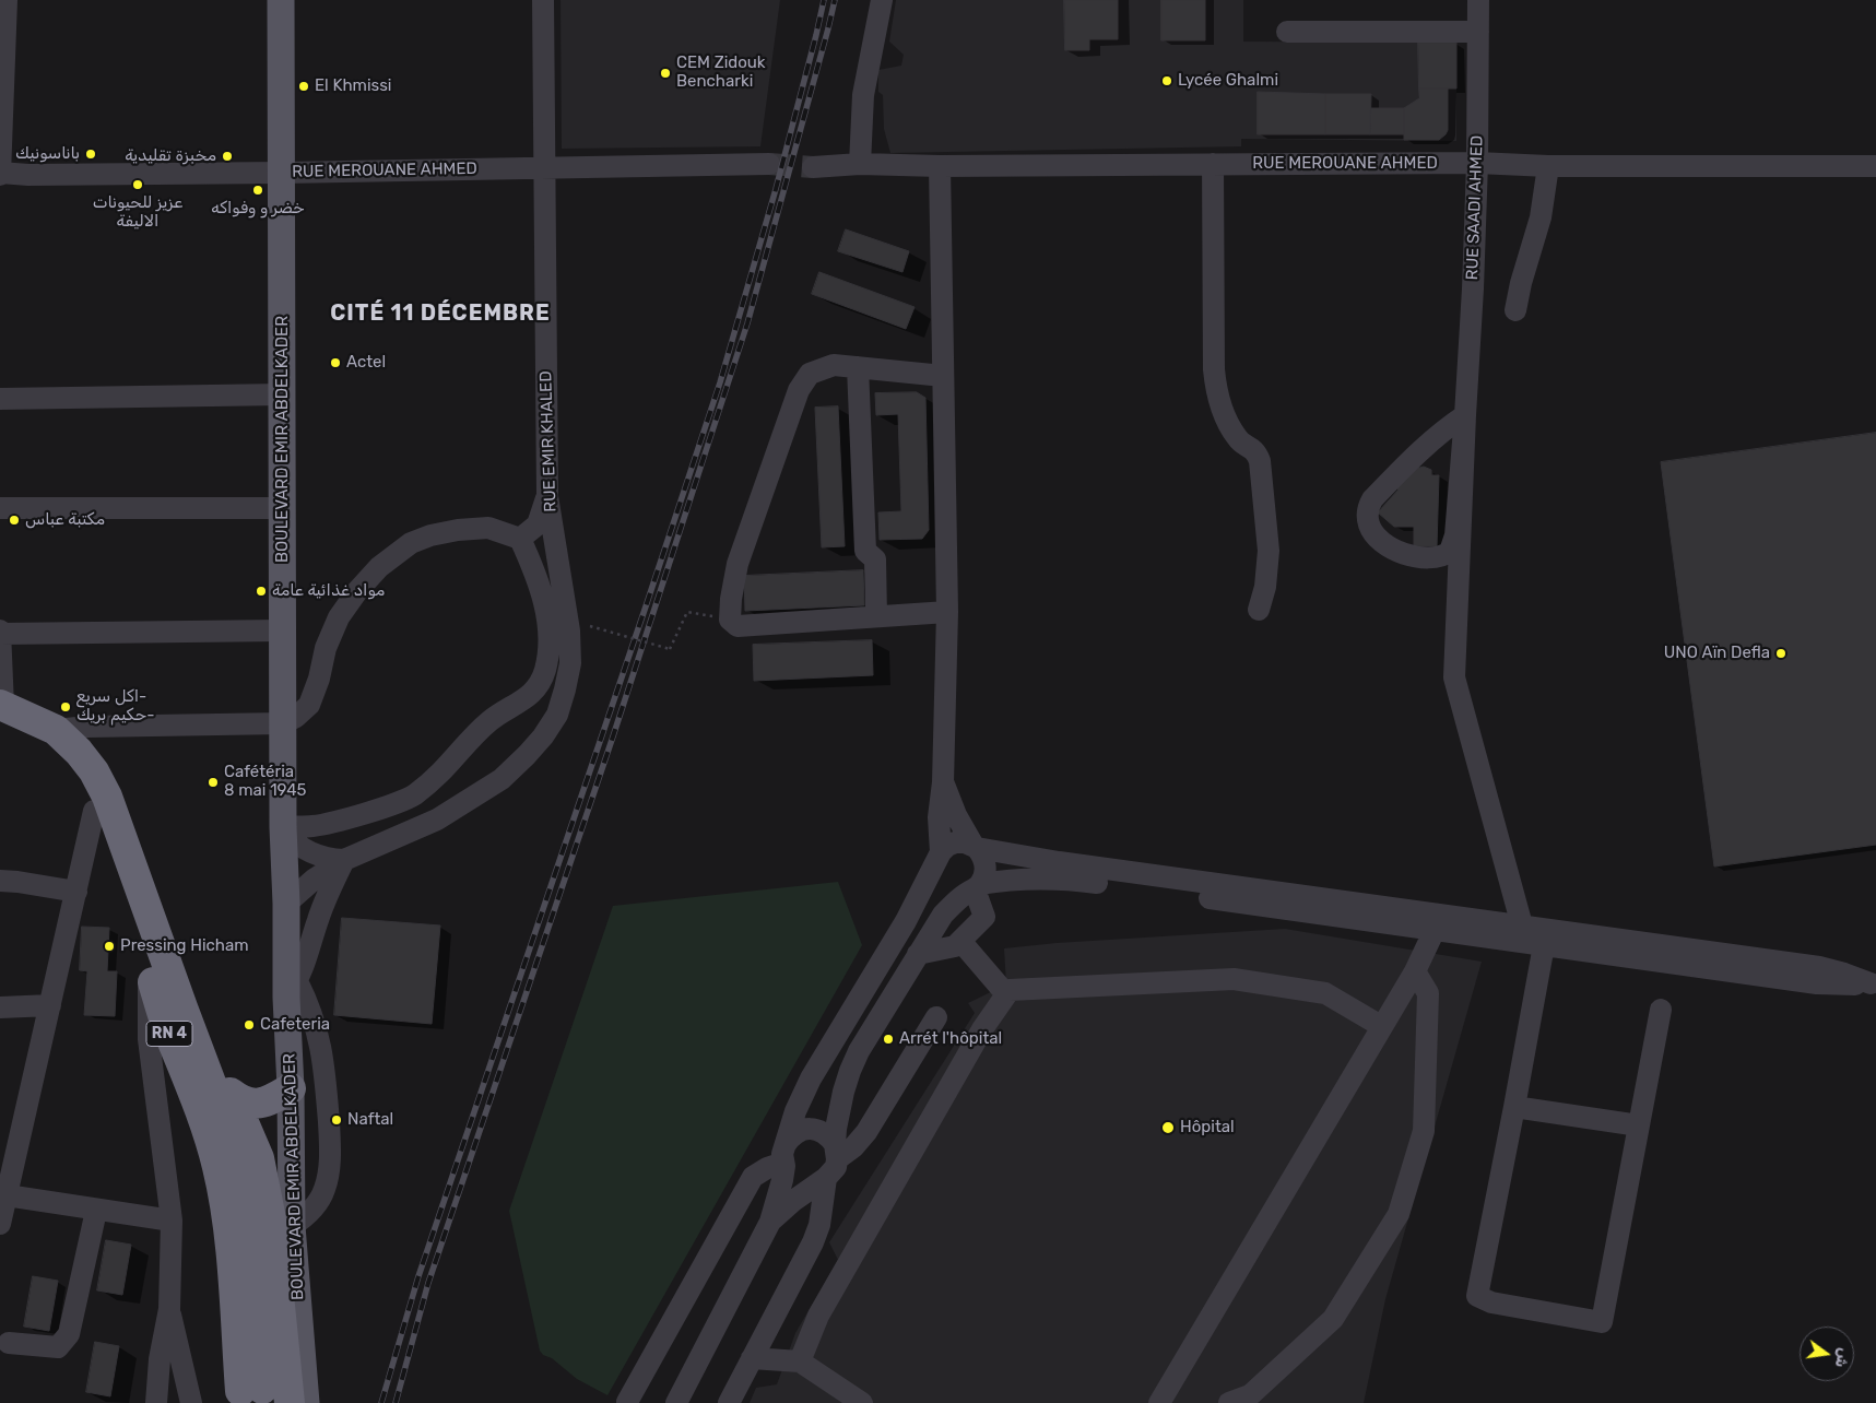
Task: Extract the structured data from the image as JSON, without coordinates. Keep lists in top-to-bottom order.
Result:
{
  "streets": {
    "highway": ["RN 4"],
    "main road": ["BOULEVARD EMIR ABDELKADER"],
    "street": ["RUE MEROUANE AHMED", "RUE SAADI AHMED", "RUE EMIR KHALED"]
  },
  "crossings": [
    ["RUE MEROUANE AHMED", "RUE SAADI AHMED"],
    ["RUE MEROUANE AHMED", "BOULEVARD EMIR ABDELKADER"],
    ["RUE MEROUANE AHMED", "RUE EMIR KHALED"],
    ["BOULEVARD EMIR ABDELKADER", "RUE EMIR KHALED"]
  ],
  "districts": ["CITÉ 11 DÉCEMBRE"],
  "places": [
    "CEM Zidouk Bencharki",
    "Lycée Ghalmi",
    "El Khmissi",
    "باناسونيك",
    "مخبزة تقليدية",
    "عزيز للحيونات الاليفة",
    "خضر و وفواكه",
    "Actel",
    "مكتبة عباس",
    "مواد غذائية عامة",
    "UNO Aïn Defla",
    "اكل سريع- حكيم بريك-",
    "Cafétéria 8 mai 1945",
    "Pressing Hicham",
    "Cafeteria",
    "Arrét l'hôpital",
    "Naftal",
    "Hôpital"
  ],
  "north": "right"
}
